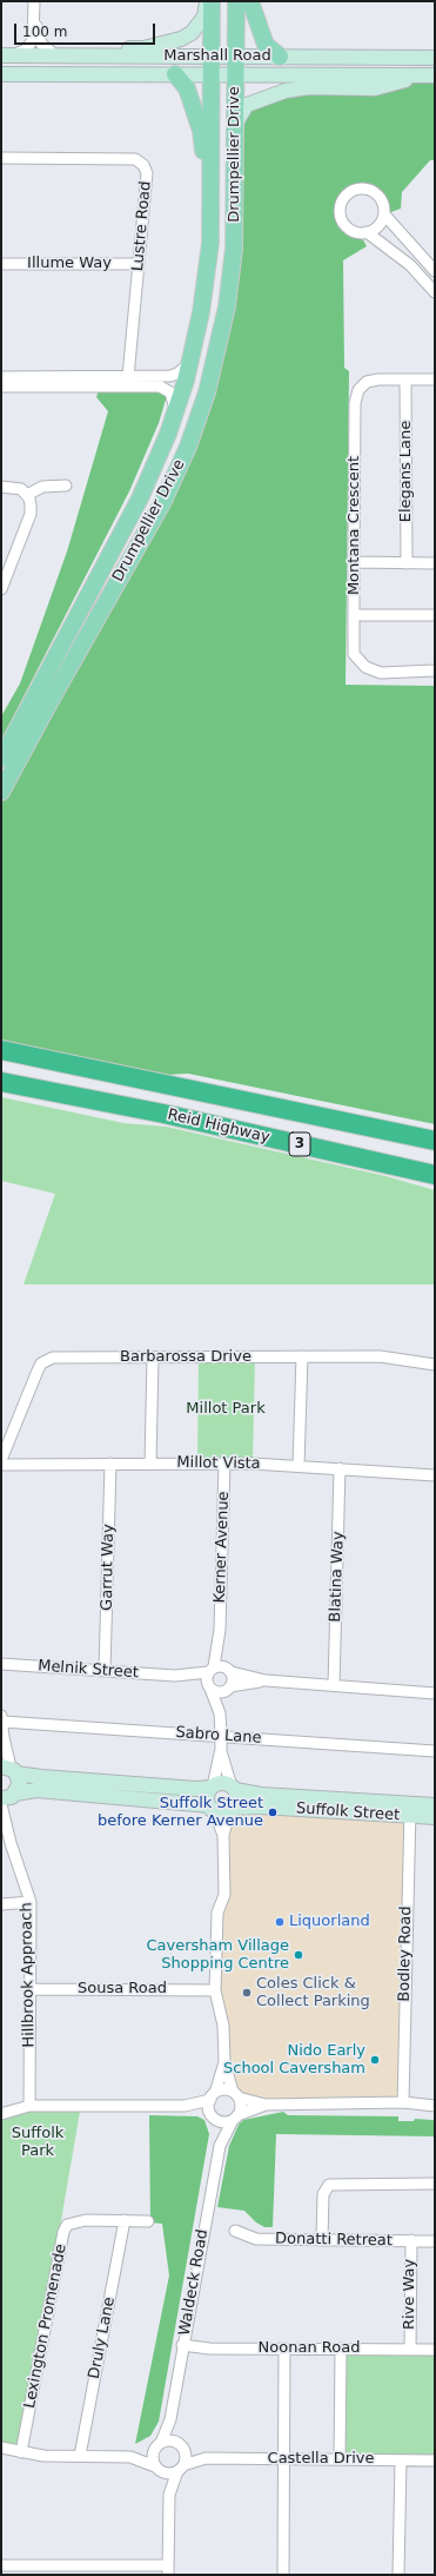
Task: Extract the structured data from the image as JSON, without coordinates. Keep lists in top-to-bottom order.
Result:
{
  "streets": {
    "highway": ["Reid Highway", "3"],
    "main road": ["Marshall Road", "Drumpellier Drive", "Suffolk Street"],
    "street": [
      "Lustre Road",
      "Illume Way",
      "Elegans Lane",
      "Montana Crescent",
      "Barbarossa Drive",
      "Millot Vista",
      "Kerner Avenue",
      "Garrut Way",
      "Blatina Way",
      "Melnik Street",
      "Sabro Lane",
      "Bodley Road",
      "Hillbrook Approach",
      "Sousa Road",
      "Donatti Retreat",
      "Waldeck Road",
      "Rive Way",
      "Lexington Promenade",
      "Druly Lane",
      "Noonan Road",
      "Castella Drive"
    ]
  },
  "crossings": [
    ["Marshall Road", "Drumpellier Drive"],
    ["Lustre Road", "Illume Way"],
    ["Elegans Lane", "Montana Crescent"],
    ["Millot Vista", "Kerner Avenue"],
    ["Millot Vista", "Garrut Way"],
    ["Millot Vista", "Blatina Way"],
    ["Kerner Avenue", "Melnik Street"],
    ["Garrut Way", "Melnik Street"],
    ["Blatina Way", "Melnik Street"],
    ["Suffolk Street", "Bodley Road"],
    ["Hillbrook Approach", "Sousa Road"],
    ["Donatti Retreat", "Rive Way"],
    ["Waldeck Road", "Noonan Road"],
    ["Waldeck Road", "Castella Drive"],
    ["Rive Way", "Noonan Road"],
    ["Lexington Promenade", "Druly Lane"]
  ],
  "parks": ["Millot Park", "Suffolk Park"],
  "places": [
    "Suffolk Street before Kerner Avenue",
    "Liquorland",
    "Caversham Village Shopping Centre",
    "Coles Click & Collect Parking",
    "Nido Early School Caversham"
  ],
  "scale_bar": "100 m"
}
